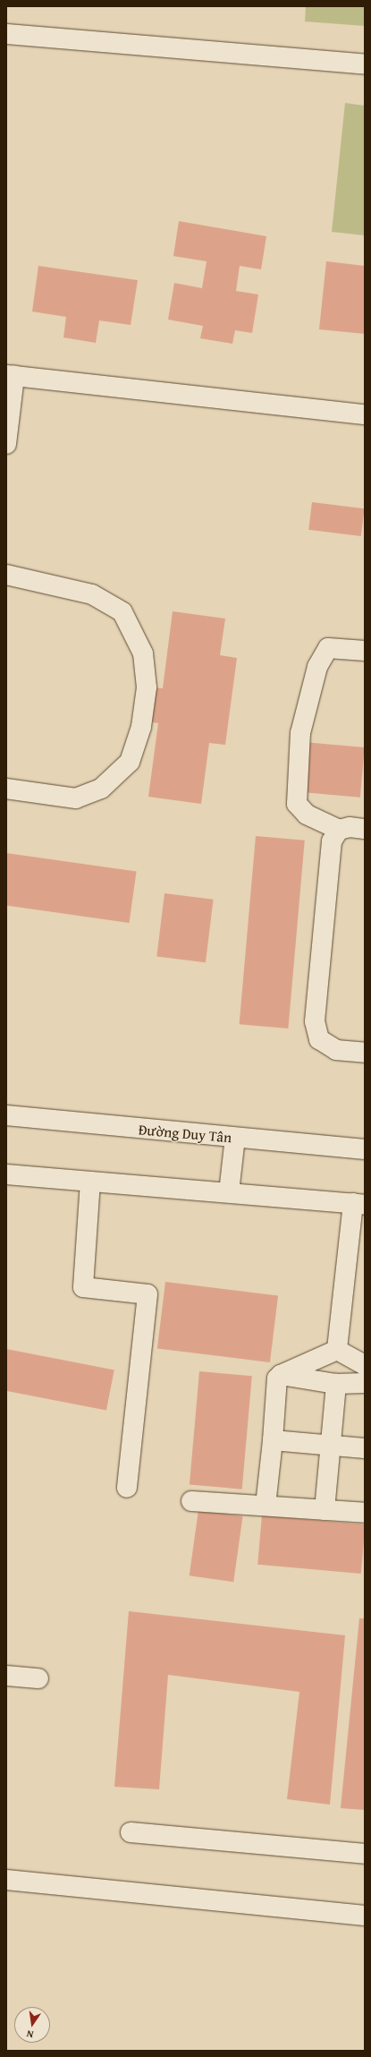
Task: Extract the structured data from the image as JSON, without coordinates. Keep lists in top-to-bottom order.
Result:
{
  "streets": {
    "street": ["Đường Duy Tân"]
  },
  "north": "bottom"
}
